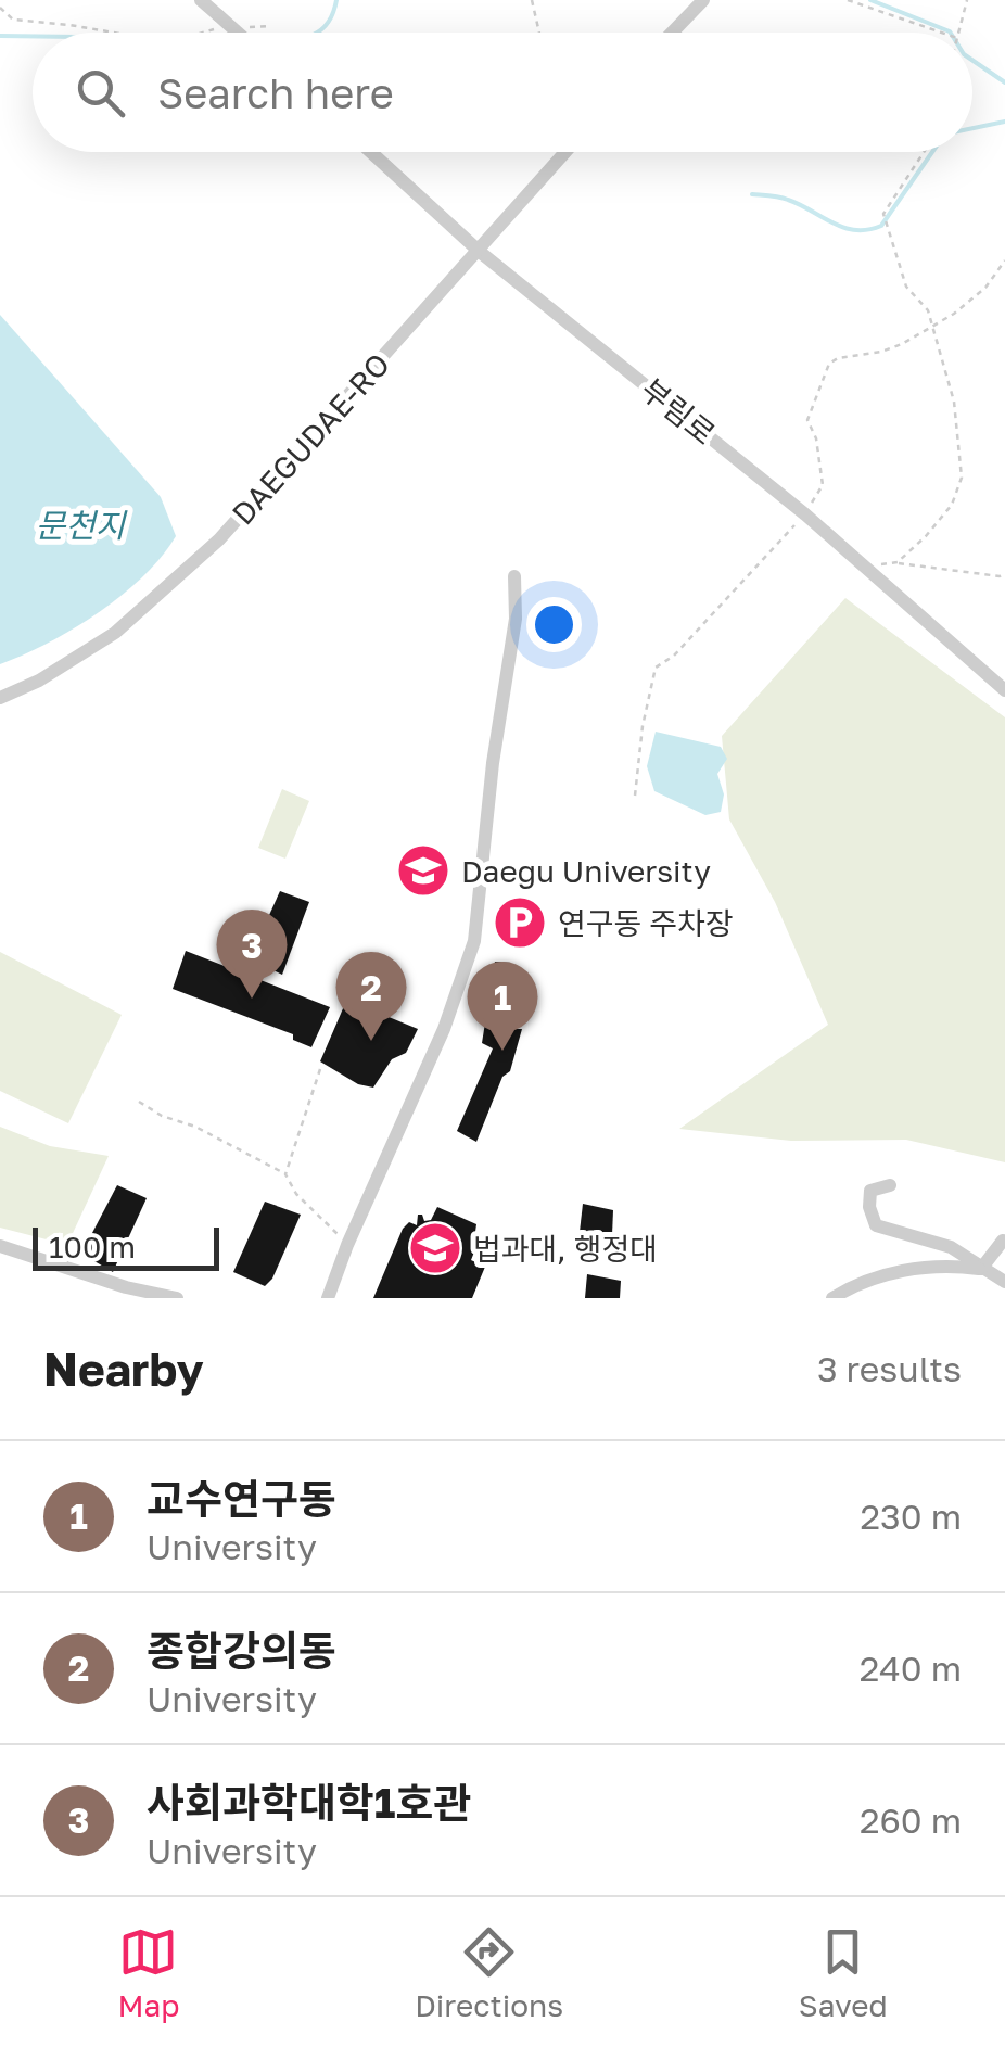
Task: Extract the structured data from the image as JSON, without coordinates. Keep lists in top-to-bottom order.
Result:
{
  "streets": {
    "street": ["부림로", "DAEGUDAE-RO"]
  },
  "crossings": [
    ["부림로", "DAEGUDAE-RO"]
  ],
  "water": ["문천지"],
  "places": {
    "school or university": ["Daegu University", "법과대, 행정대"],
    "parking": ["연구동 주차장"]
  },
  "scale_bar": "100 m",
  "page": {
    "search": "Search here",
    "pins": ["3", "2", "1"],
    "scale": "100 m",
    "heading": ["Nearby", "3 results"],
    "list": [
      {
        "mark": "1",
        "name": "교수연구동",
        "note": "University",
        "value": "230 m"
      },
      {
        "mark": "2",
        "name": "종합강의동",
        "note": "University",
        "value": "240 m"
      },
      {
        "mark": "3",
        "name": "사회과학대학1호관",
        "note": "University",
        "value": "260 m"
      }
    ],
    "nav": ["Map", "Directions", "Saved"]
  }
}
